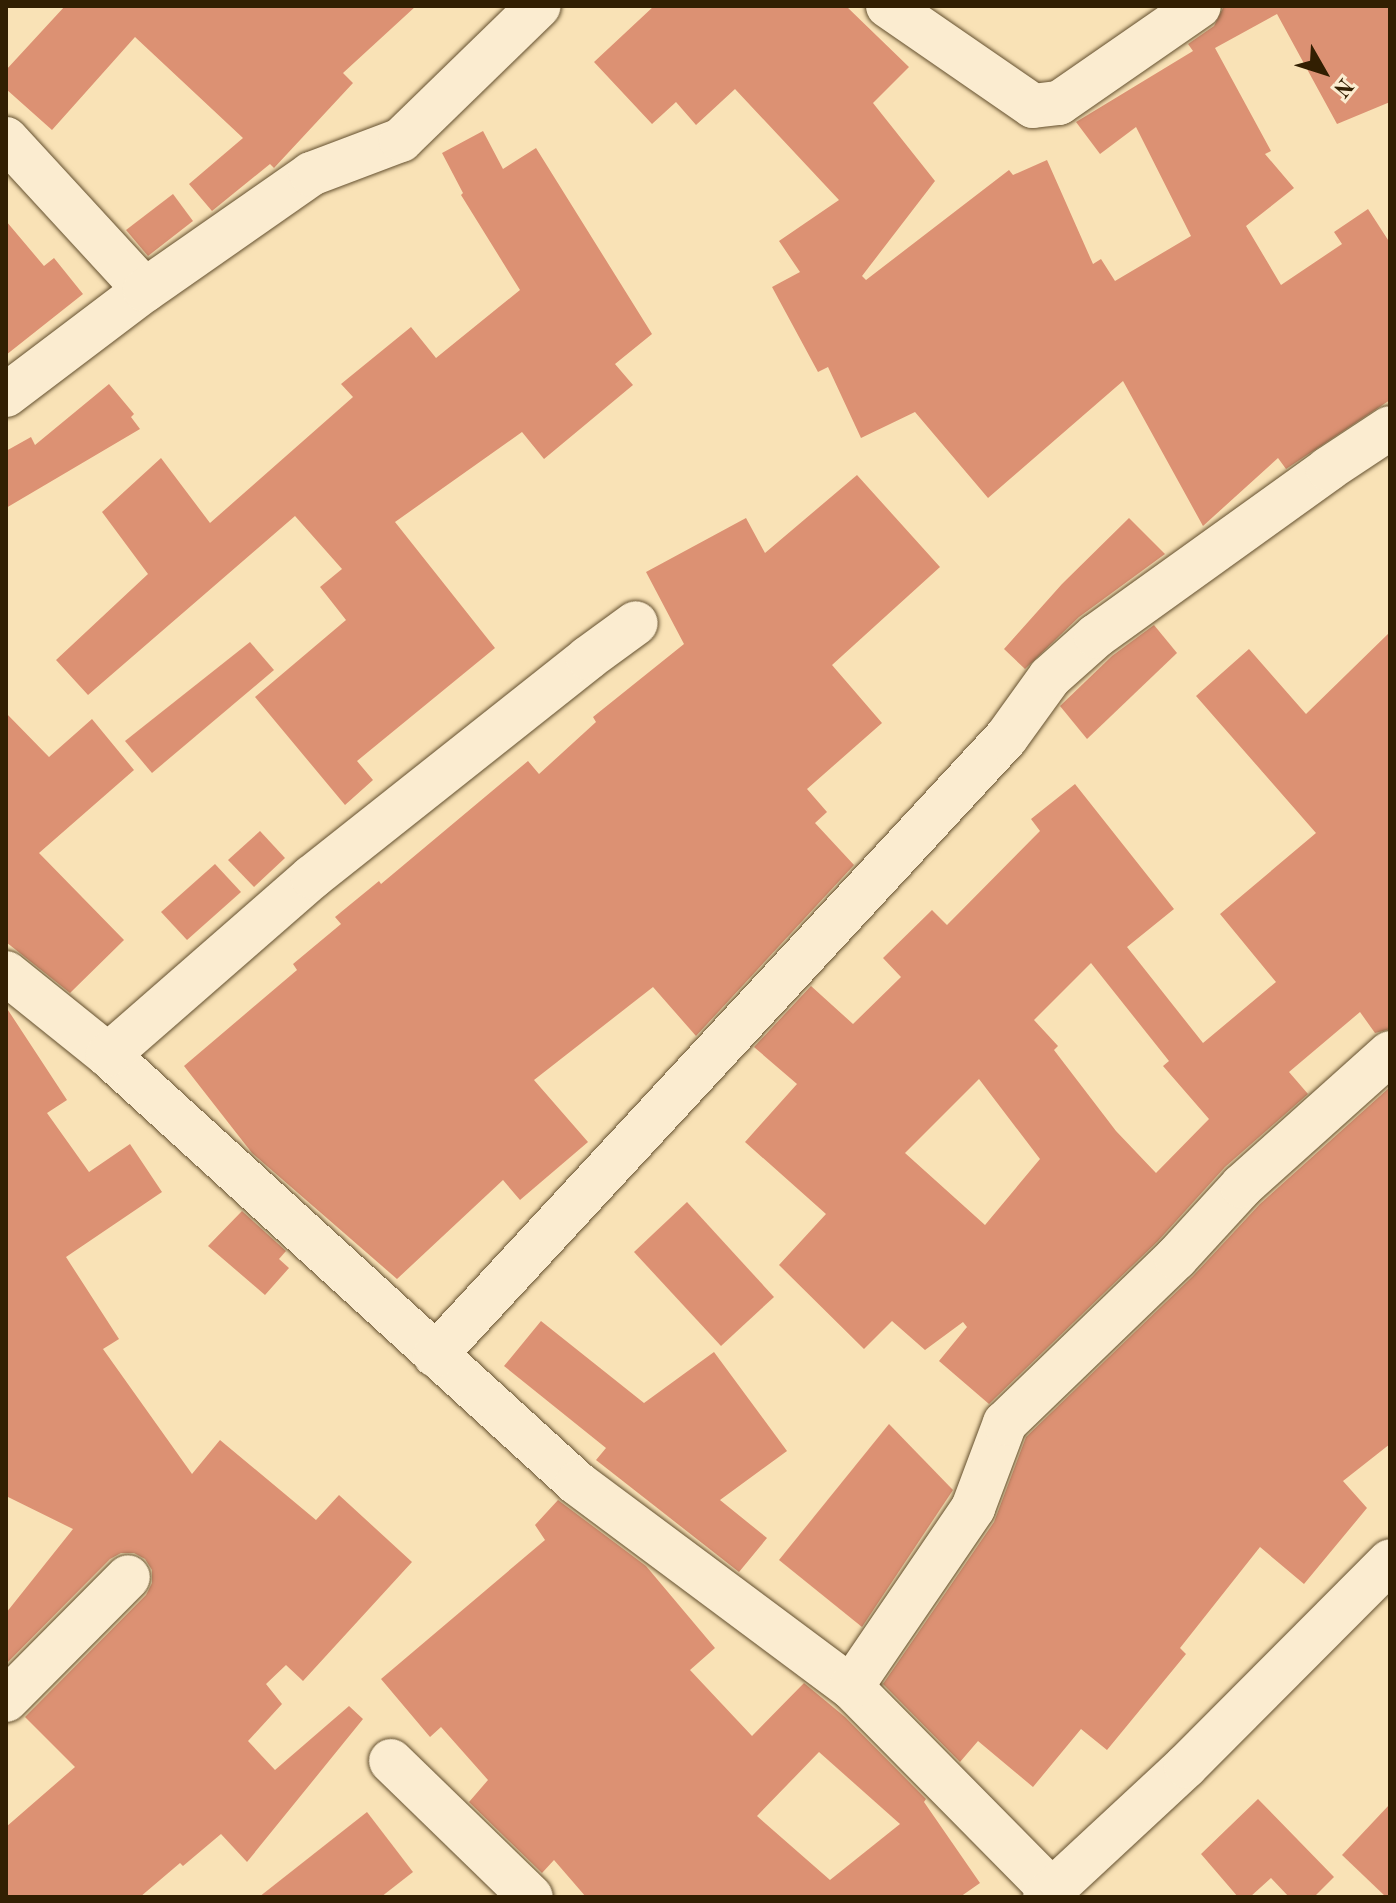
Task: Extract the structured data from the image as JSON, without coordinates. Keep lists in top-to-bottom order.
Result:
{
  "north": "bottom right"
}
